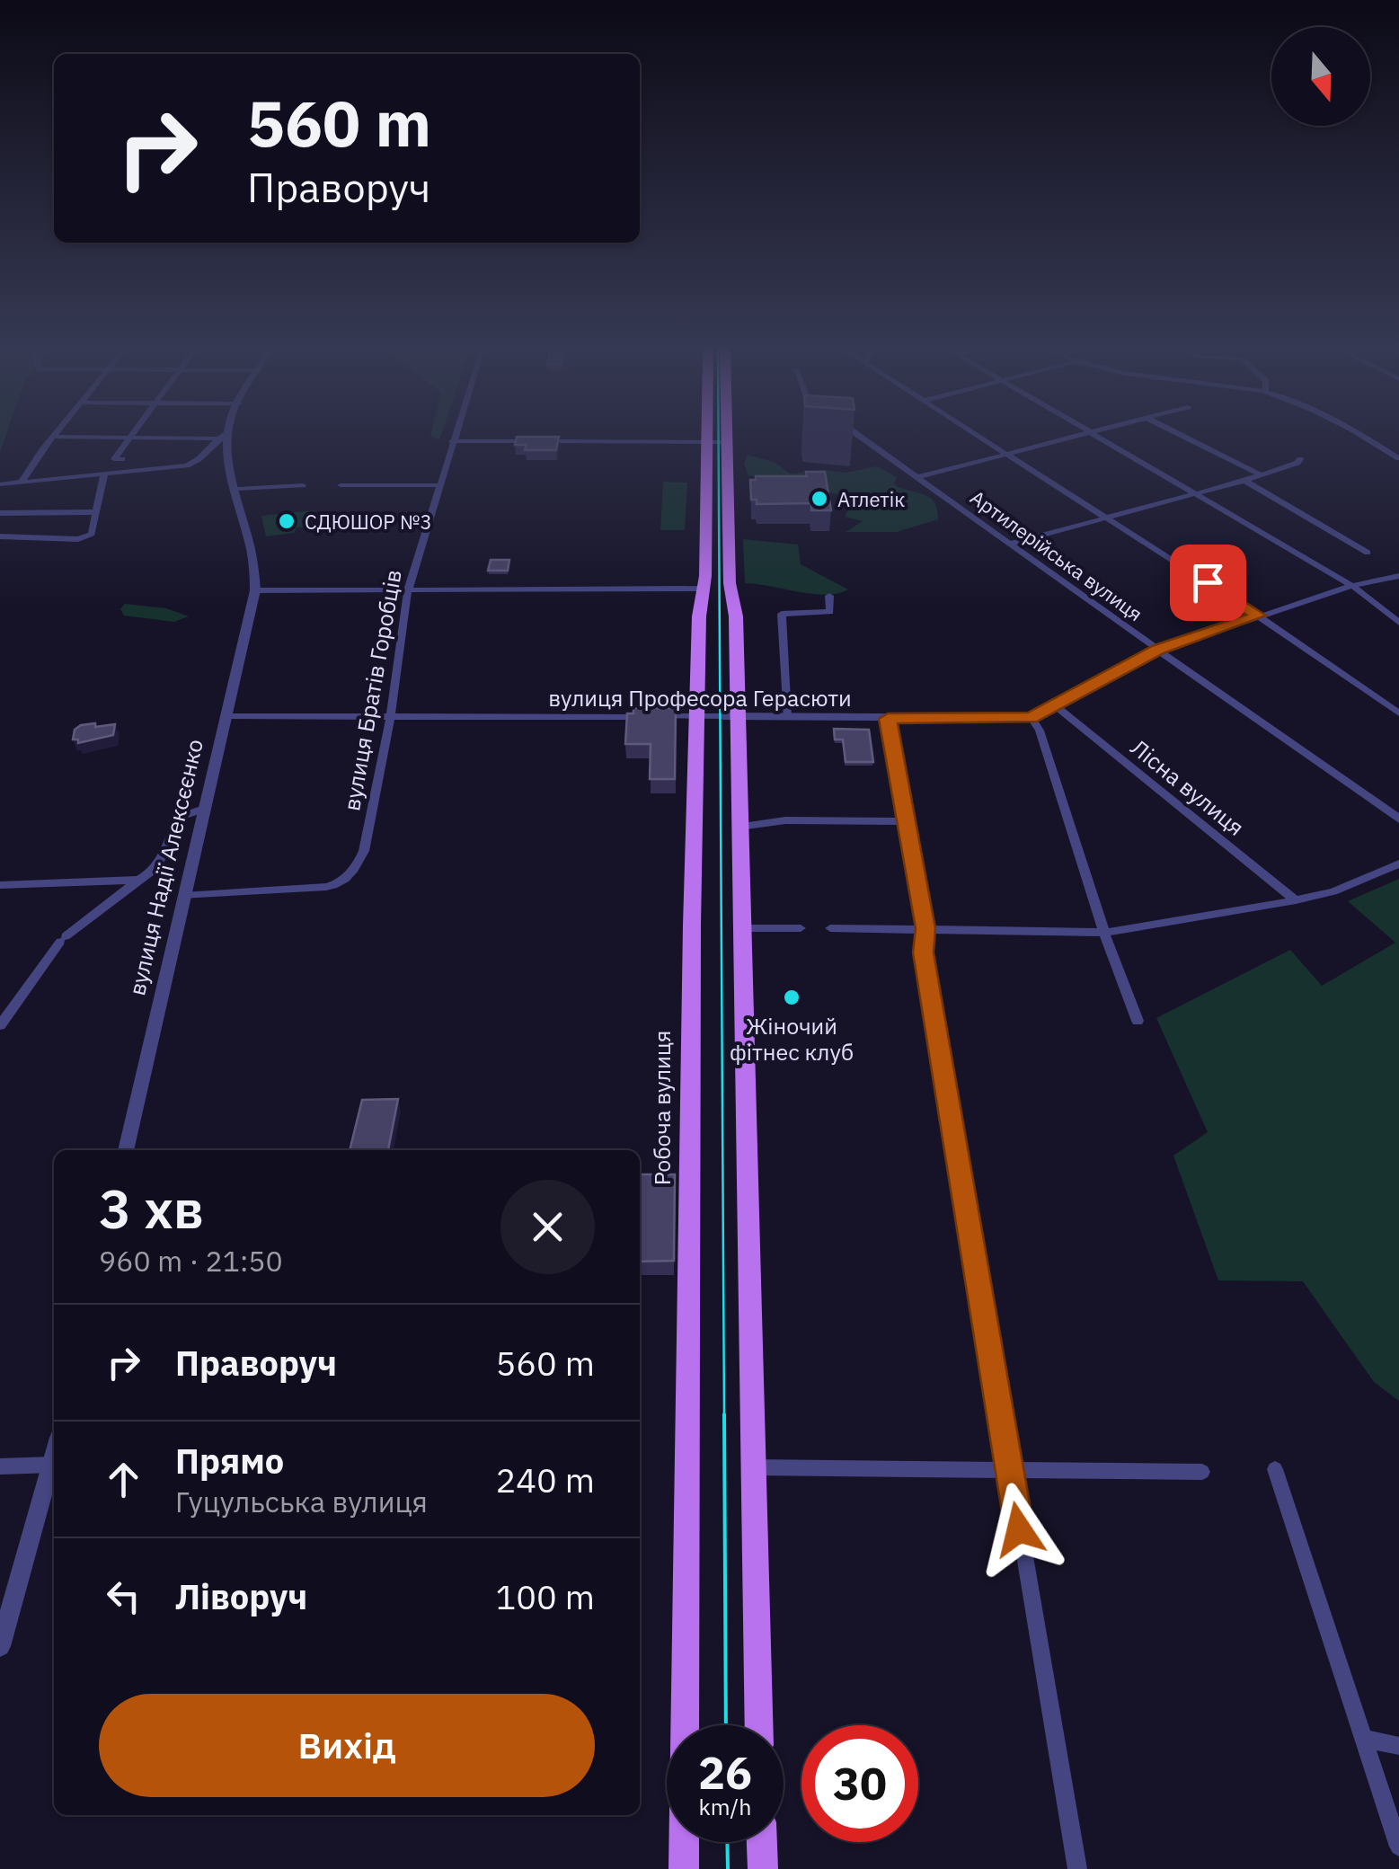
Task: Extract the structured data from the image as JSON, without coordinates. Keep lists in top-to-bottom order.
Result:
{
  "streets": {
    "main road": ["Робоча вулиця"],
    "street": [
      "Артилерійська вулиця",
      "вулиця Братів Горобців",
      "вулиця Професора Герасюти",
      "Лісна вулиця",
      "вулиця Надії Алексєєнко"
    ]
  },
  "crossings": [
    ["Артилерійська вулиця", "вулиця Професора Герасюти"],
    ["вулиця Братів Горобців", "вулиця Професора Герасюти"],
    ["вулиця Братів Горобців", "вулиця Надії Алексєєнко"],
    ["вулиця Професора Герасюти", "Лісна вулиця"],
    ["вулиця Професора Герасюти", "вулиця Надії Алексєєнко"],
    ["вулиця Професора Герасюти", "Робоча вулиця"]
  ],
  "places": ["Атлетік", "СДЮШОР №3", "Жіночий фітнес клуб"],
  "north": "bottom",
  "page": {
    "turn": ["560 m", "Праворуч"],
    "heading": ["3 хв", "960 m · 21:50"],
    "list": [
      {
        "name": "Праворуч",
        "value": "560 m"
      },
      {
        "name": "Прямо",
        "note": "Гуцульська вулиця",
        "value": "240 m"
      },
      {
        "name": "Ліворуч",
        "value": "100 m"
      }
    ],
    "buttons": "Вихід",
    "speed": "26 km/h",
    "limit": "30"
  }
}
